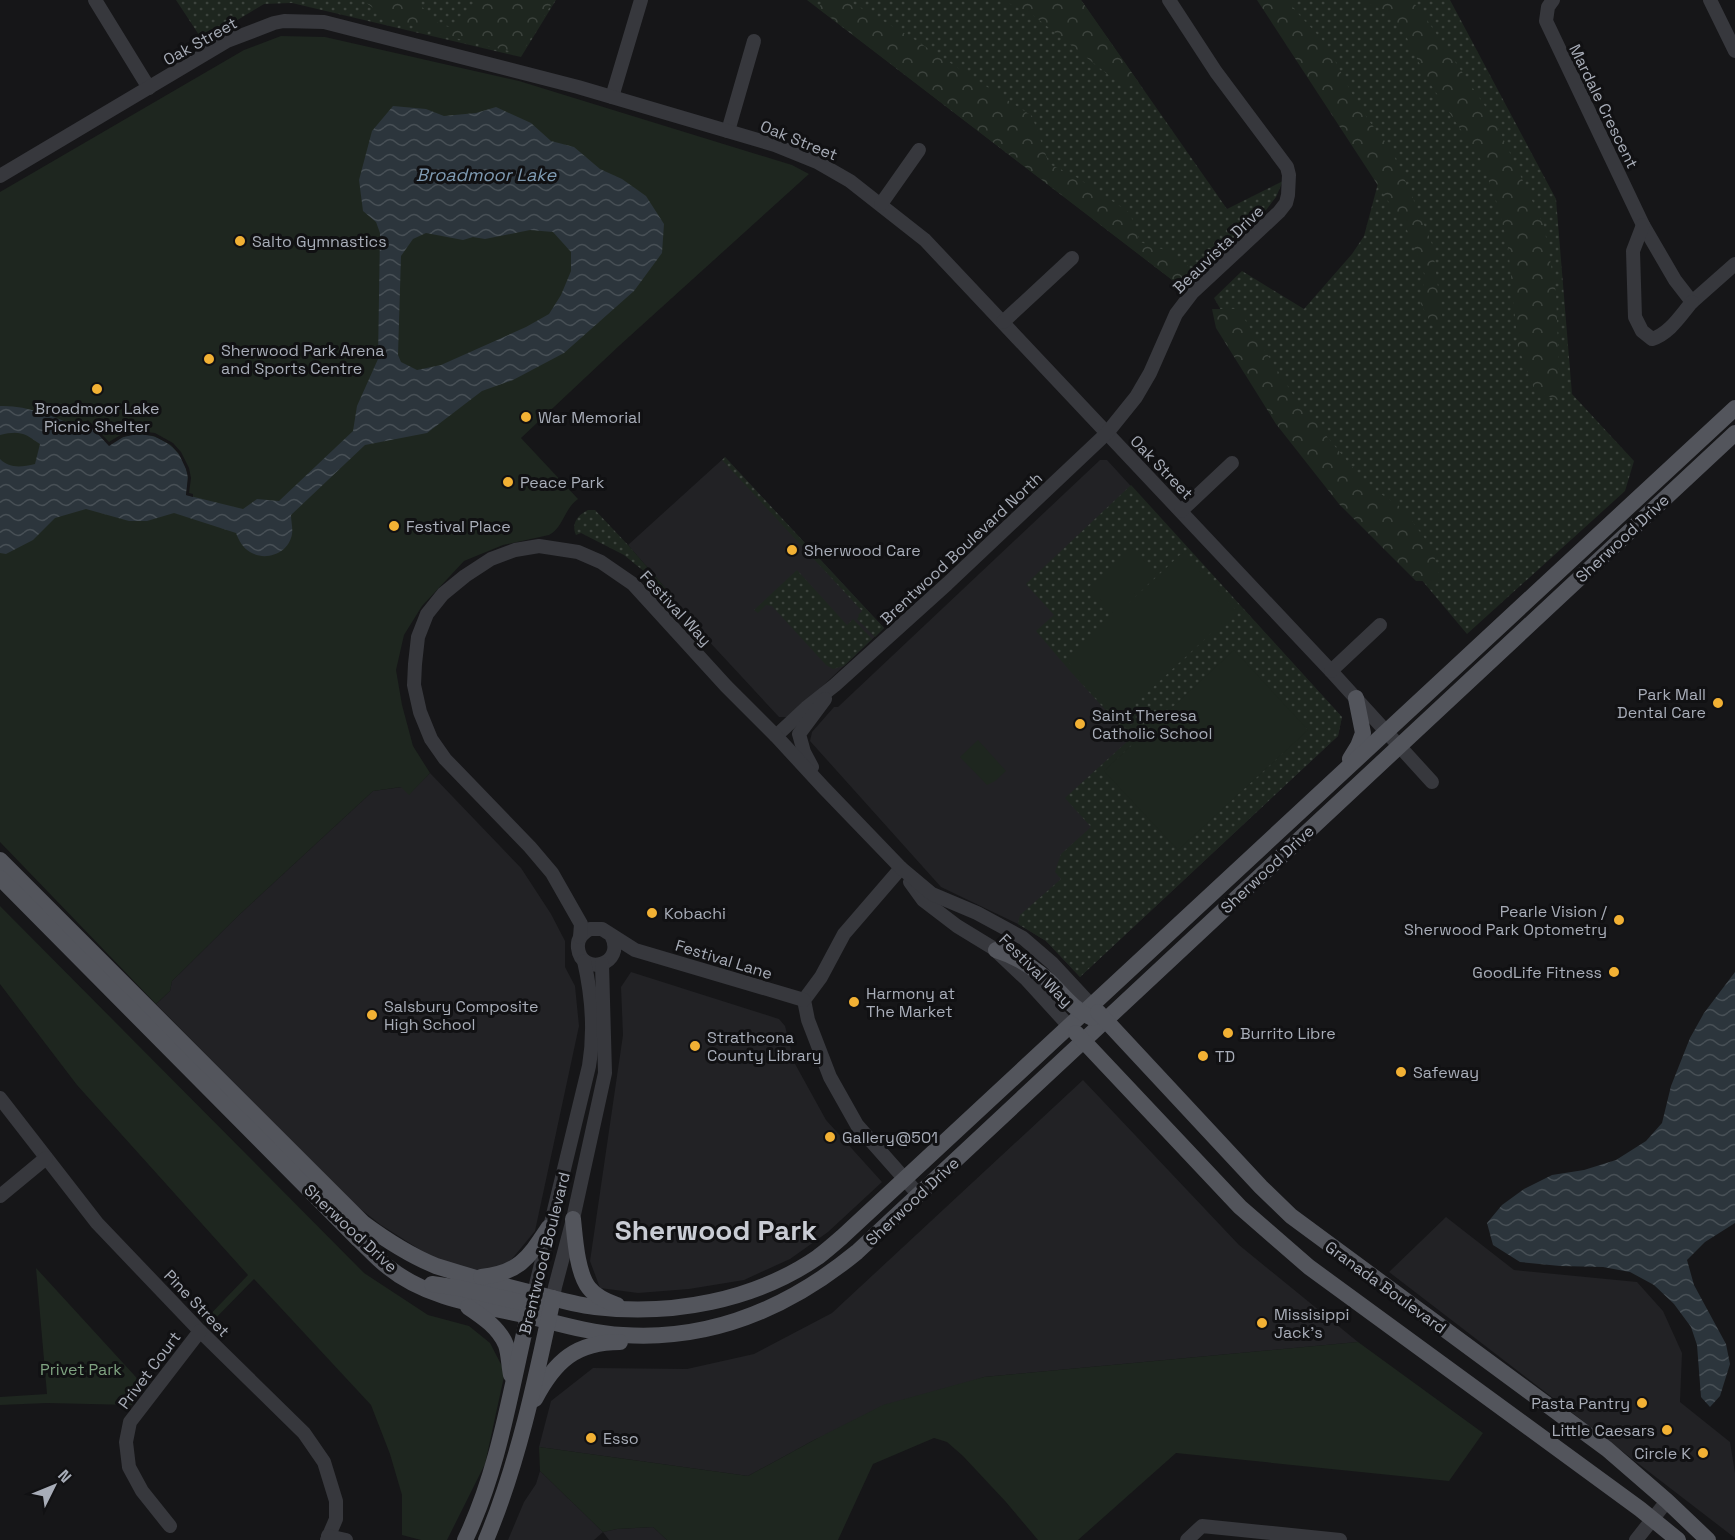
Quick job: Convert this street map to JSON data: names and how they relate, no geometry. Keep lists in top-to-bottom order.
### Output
{
  "streets": {
    "main road": ["Sherwood Drive", "Brentwood Boulevard", "Granada Boulevard"],
    "street": [
      "Oak Street",
      "Mardale Crescent",
      "Beauvista Drive",
      "Brentwood Boulevard North",
      "Festival Way",
      "Festival Lane",
      "Pine Street",
      "Privet Court"
    ]
  },
  "crossings": [
    ["Oak Street", "Beauvista Drive"],
    ["Oak Street", "Sherwood Drive"],
    ["Oak Street", "Brentwood Boulevard North"],
    ["Beauvista Drive", "Brentwood Boulevard North"],
    ["Sherwood Drive", "Festival Way"],
    ["Sherwood Drive", "Brentwood Boulevard"],
    ["Sherwood Drive", "Granada Boulevard"],
    ["Festival Way", "Festival Lane"],
    ["Festival Way", "Brentwood Boulevard"],
    ["Festival Way", "Granada Boulevard"],
    ["Festival Lane", "Brentwood Boulevard"],
    ["Pine Street", "Privet Court"]
  ],
  "districts": ["Sherwood Park"],
  "water": ["Broadmoor Lake"],
  "parks": ["Privet Park"],
  "places": [
    "Salto Gymnastics",
    "Sherwood Park Arena and Sports Centre",
    "Broadmoor Lake Picnic Shelter",
    "War Memorial",
    "Peace Park",
    "Festival Place",
    "Sherwood Care",
    "Park Mall Dental Care",
    "Saint Theresa Catholic School",
    "Kobachi",
    "Pearle Vision / Sherwood Park Optometry",
    "GoodLife Fitness",
    "Harmony at The Market",
    "Salsbury Composite High School",
    "Burrito Libre",
    "Strathcona County Library",
    "TD",
    "Safeway",
    "Gallery@501",
    "Missisippi Jack's",
    "Pasta Pantry",
    "Little Caesars",
    "Esso",
    "Circle K"
  ],
  "north": "top right"
}
